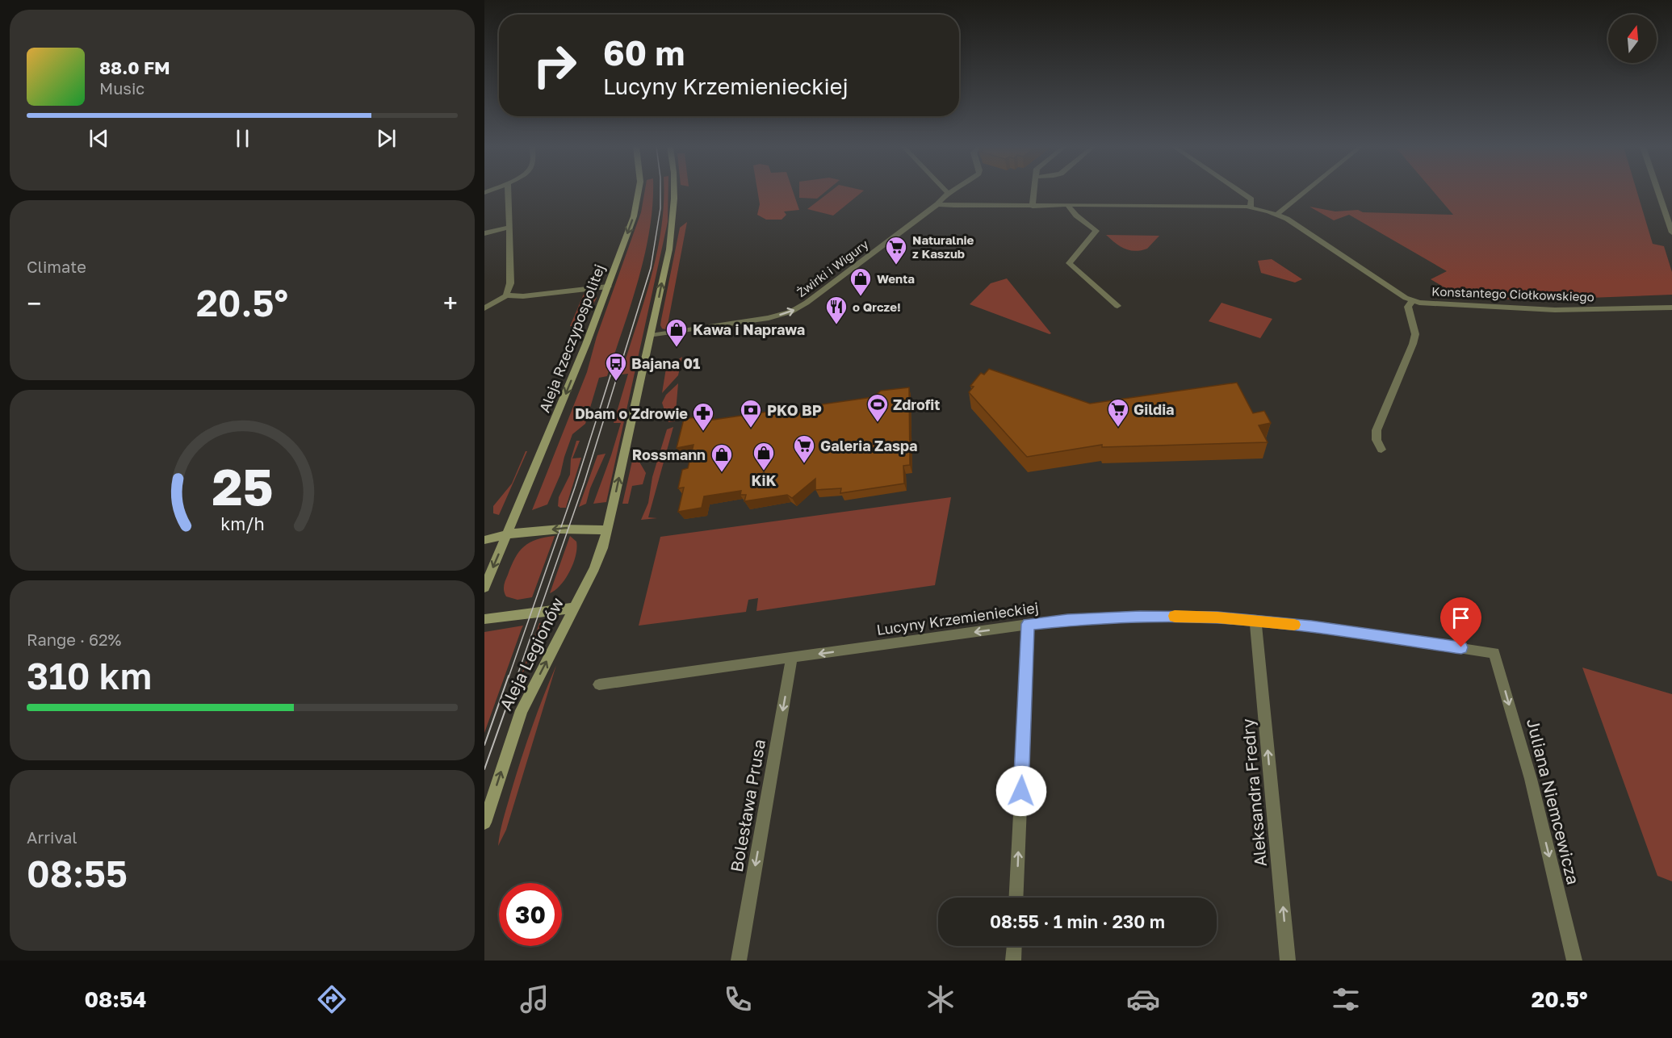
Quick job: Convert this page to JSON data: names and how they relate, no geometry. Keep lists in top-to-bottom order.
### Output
{
  "streets": {
    "main road": ["Aleja Rzeczypospolitej", "Aleja Legionów"],
    "street": [
      "Żwirki i Wigury",
      "Konstantego Ciołkowskiego",
      "Lucyny Krzemienieckiej",
      "Aleksandra Fredry",
      "Juliana Niemcewicza",
      "Bolesława Prusa"
    ]
  },
  "crossings": [
    ["Żwirki i Wigury", "Konstantego Ciołkowskiego"],
    ["Lucyny Krzemienieckiej", "Aleksandra Fredry"],
    ["Lucyny Krzemienieckiej", "Juliana Niemcewicza"],
    ["Lucyny Krzemienieckiej", "Bolesława Prusa"]
  ],
  "one_way": [
    "Żwirki i Wigury",
    "Aleja Legionów",
    "Aleksandra Fredry",
    "Juliana Niemcewicza",
    "Bolesława Prusa"
  ],
  "places": {
    "supermarket": ["Naturalnie z Kaszub", "Gildia", "Galeria Zaspa"],
    "shop": [
      "Wenta",
      "Kawa i Naprawa",
      "KiK",
      "Rossmann"
    ],
    "restaurant": ["o Qrcze!"],
    "bus stop": ["Bajana 01"],
    "sports": ["Zdrofit"],
    "bank": ["PKO BP"],
    "pharmacy": ["Dbam o Zdrowie"]
  },
  "north": "top",
  "page": {
    "turn": ["60 m", "Lucyny Krzemienieckiej"],
    "song": ["88.0 FM", "Music"],
    "tile": [
      "Climate",
      ["Range · 62%", "310 km"],
      ["Arrival", "08:55"]
    ],
    "heat": ["−", "20.5°", "+"],
    "limit": "30",
    "trip": "08:55 · 1 min · 230 m",
    "tabs": ["08:54", "20.5°"],
    "gauge": ["25", "km/h"]
  }
}
